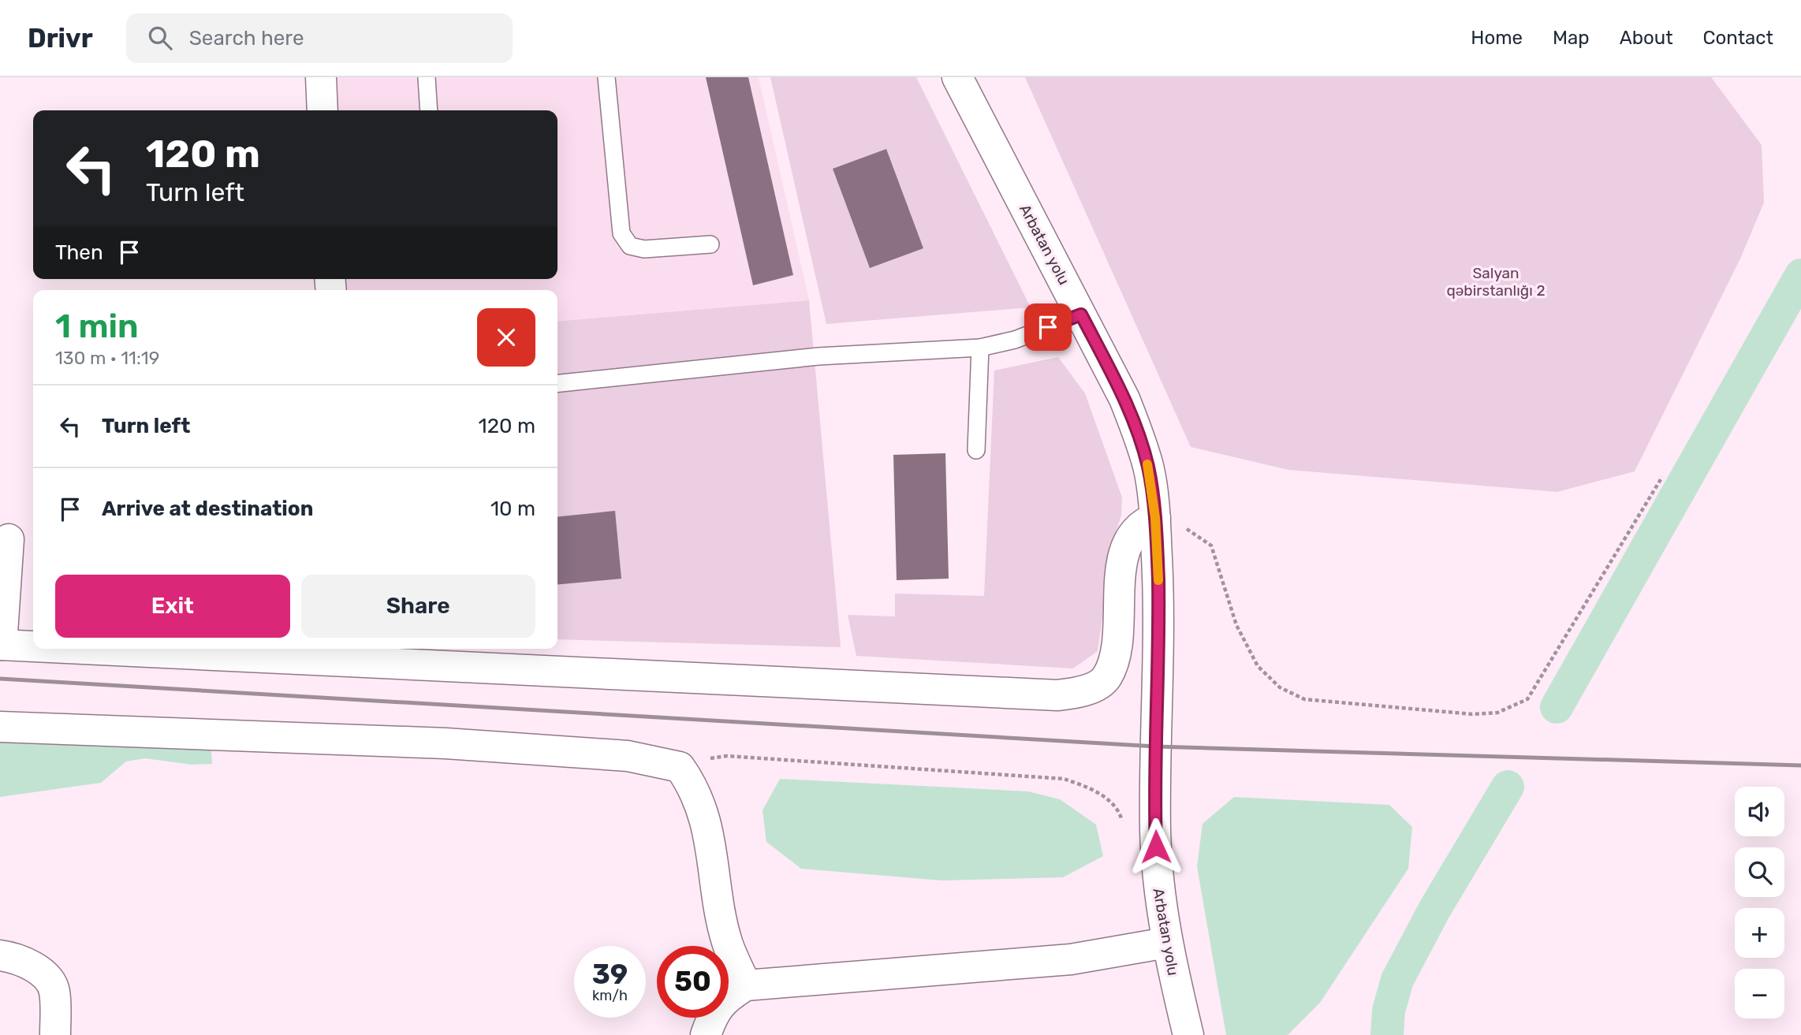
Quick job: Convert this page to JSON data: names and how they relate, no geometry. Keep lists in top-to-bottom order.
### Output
{
  "streets": {
    "street": ["Arbatan yolu"]
  },
  "parks": ["Salyan qəbirstanlığı 2"],
  "page": {
    "header": "Drivr",
    "search": "Search here",
    "nav": [
      "Home",
      "Map",
      "About",
      "Contact"
    ],
    "turn": ["120 m", "Turn left"],
    "then": "Then",
    "heading": ["1 min", "130 m · 11:19"],
    "list": [
      {
        "name": "Turn left",
        "value": "120 m"
      },
      {
        "name": "Arrive at destination",
        "value": "10 m"
      }
    ],
    "buttons": ["Exit", "Share"],
    "map_buttons": ["+", "−"],
    "speed": "39 km/h",
    "limit": "50"
  }
}
